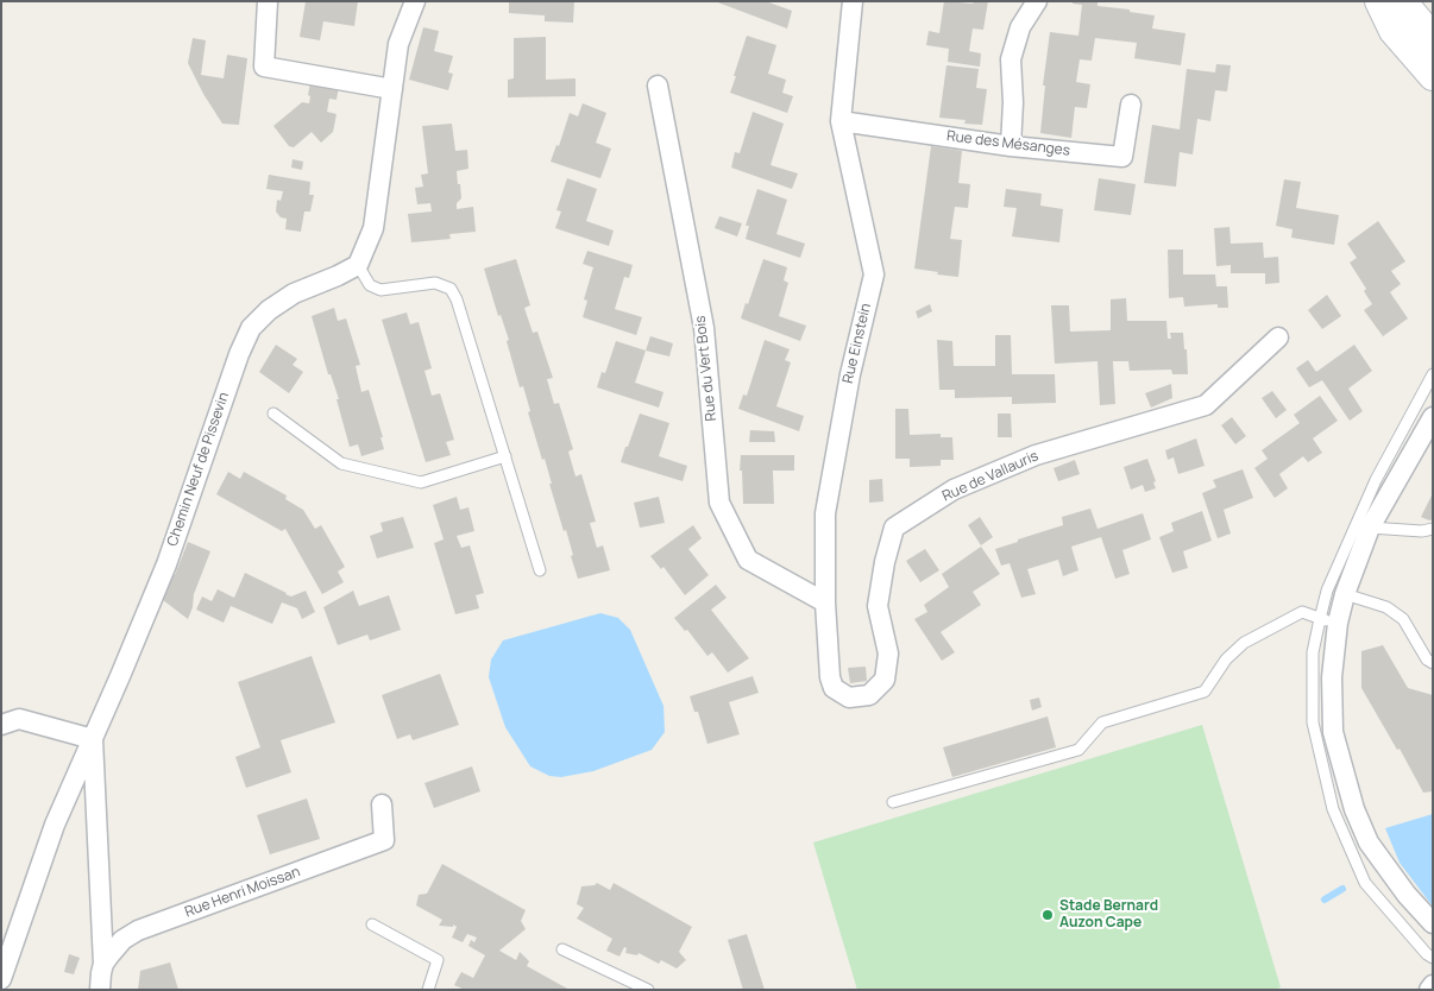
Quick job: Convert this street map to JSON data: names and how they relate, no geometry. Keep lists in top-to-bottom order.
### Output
{
  "streets": {
    "street": [
      "Rue des Mésanges",
      "Rue Einstein",
      "Rue du Vert Bois",
      "Chemin Neuf de Pissevin",
      "Rue de Vallauris",
      "Rue Henri Moissan"
    ]
  },
  "crossings": [
    ["Rue des Mésanges", "Rue Einstein"],
    ["Rue Einstein", "Rue du Vert Bois"],
    ["Rue Einstein", "Rue de Vallauris"]
  ],
  "places": ["Stade Bernard Auzon Cape"]
}
